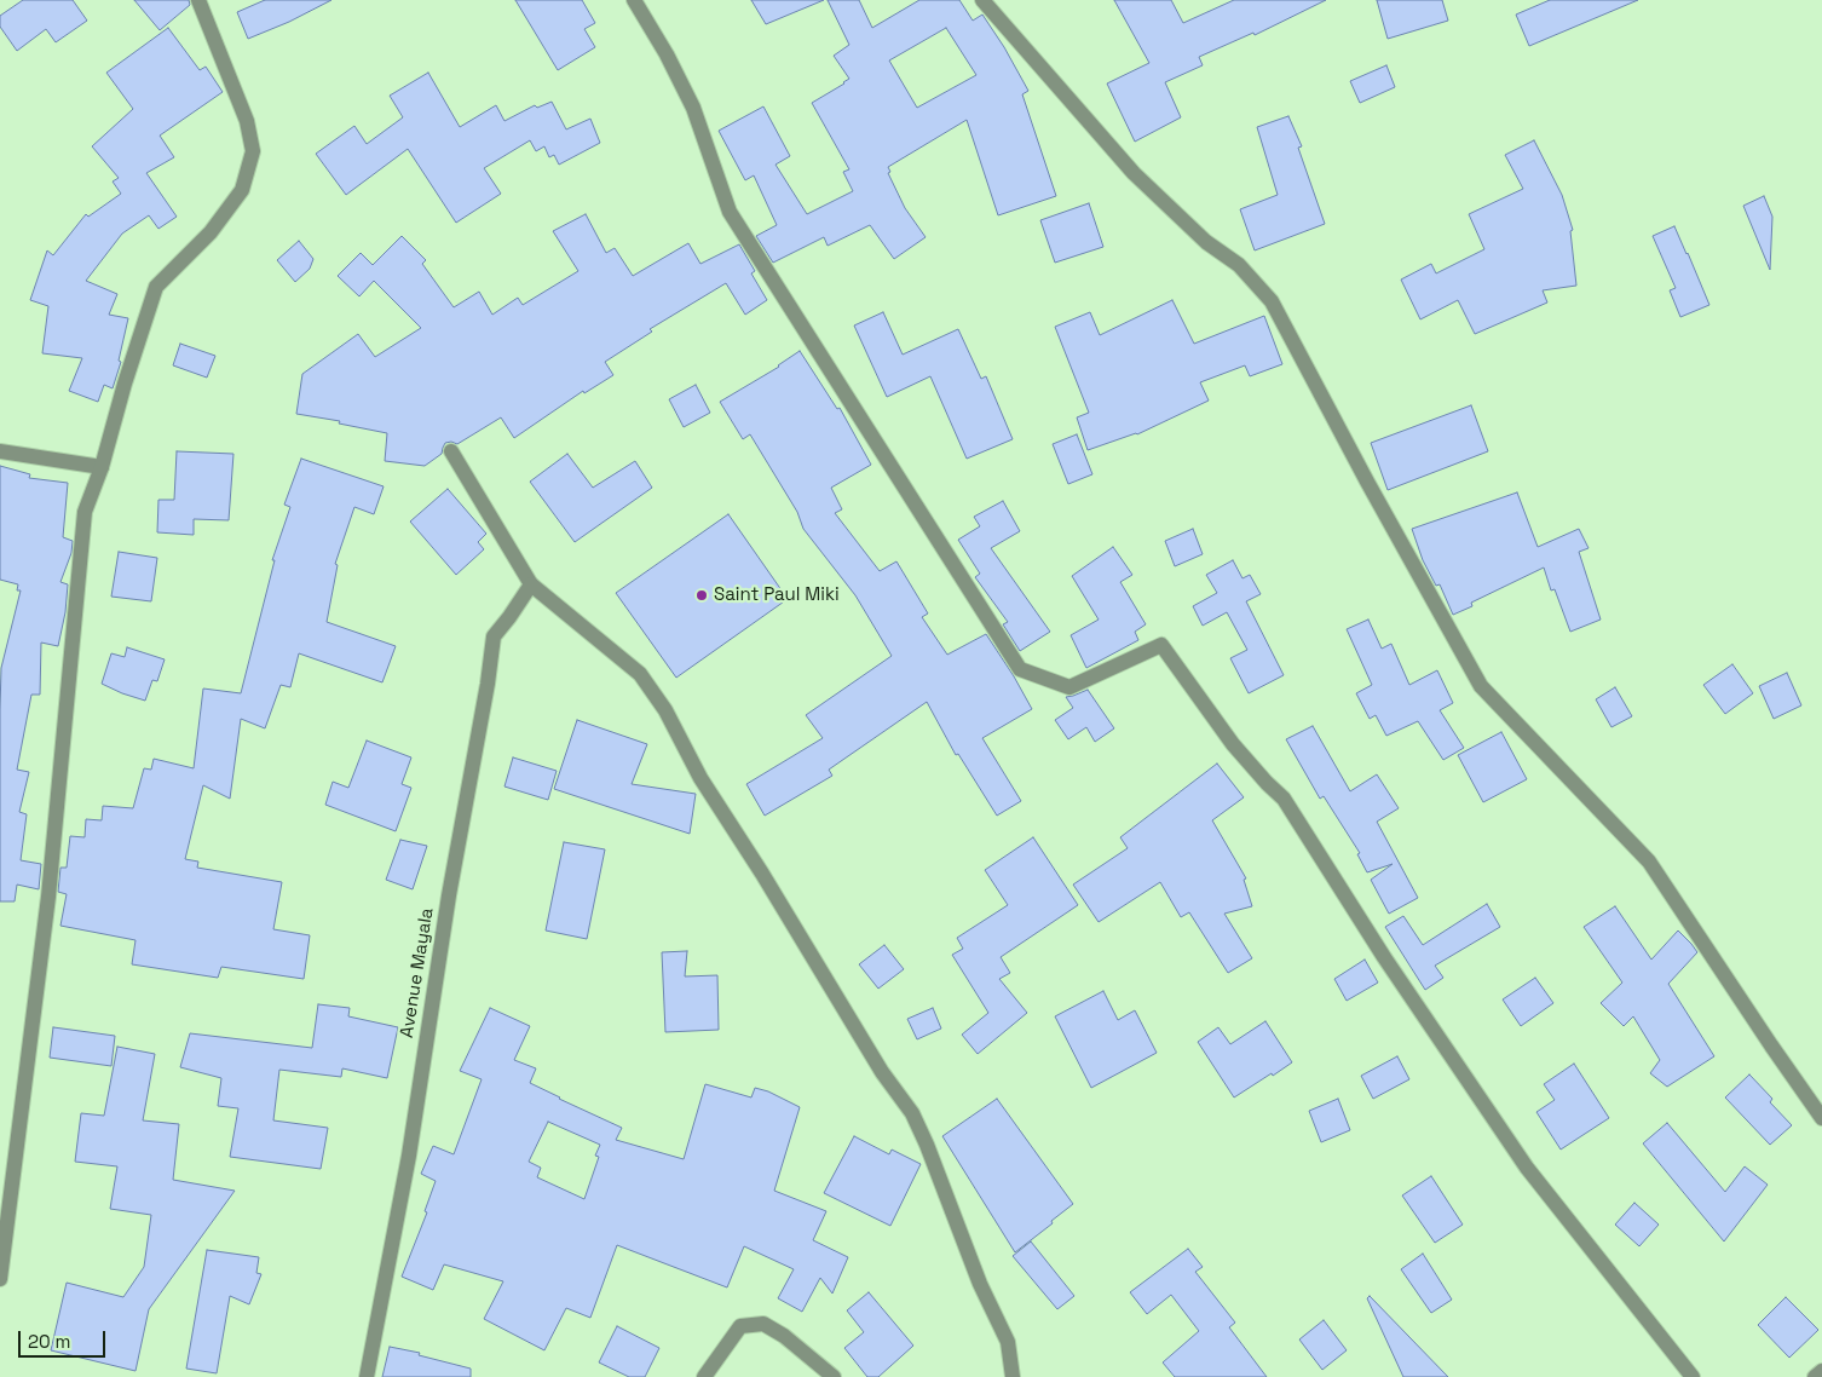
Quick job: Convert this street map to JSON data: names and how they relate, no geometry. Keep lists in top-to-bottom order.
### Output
{
  "streets": {
    "street": ["Avenue Mayala"]
  },
  "places": ["Saint Paul Miki"],
  "scale_bar": "20 m"
}
